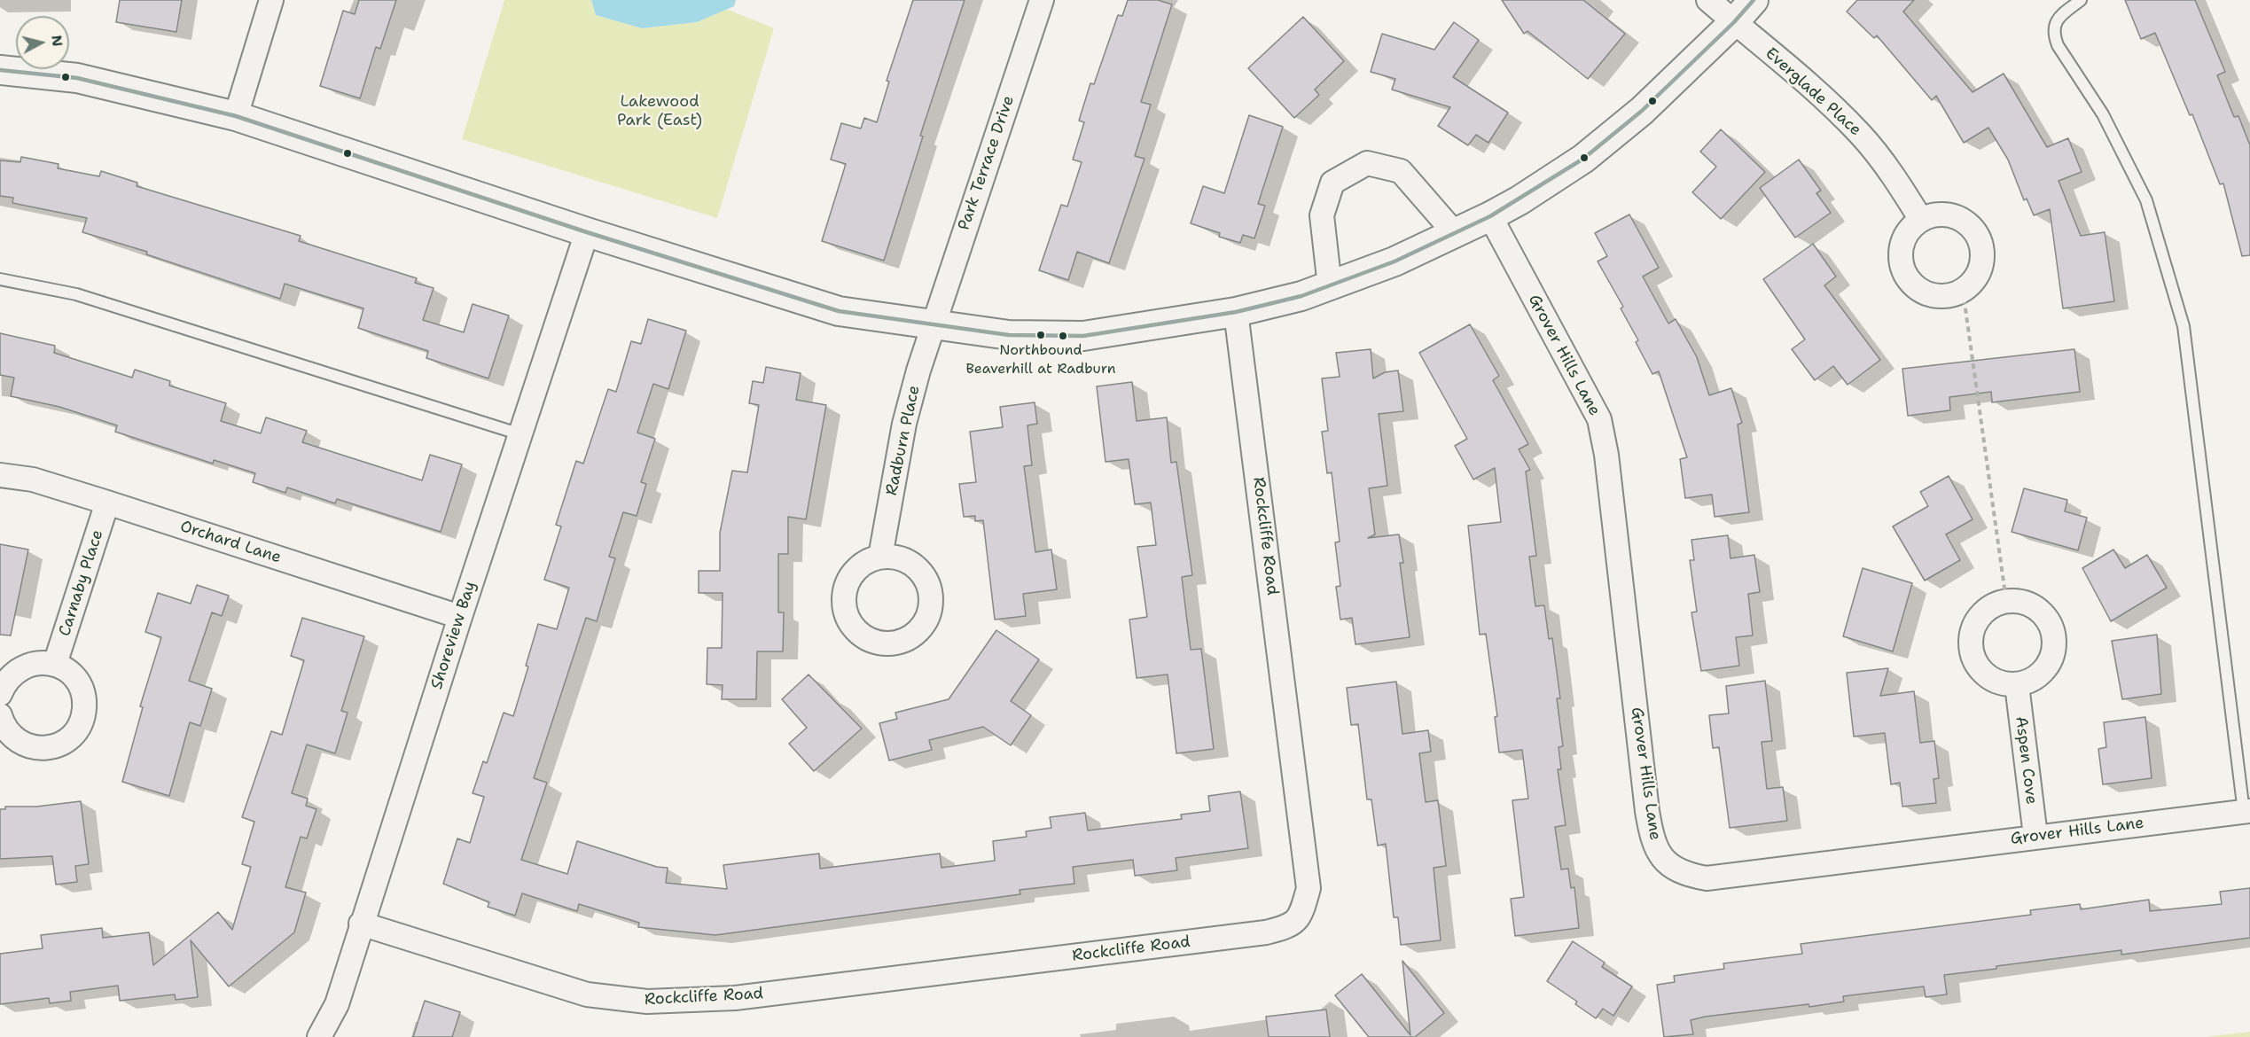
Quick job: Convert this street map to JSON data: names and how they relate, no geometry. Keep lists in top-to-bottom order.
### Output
{
  "streets": {
    "street": [
      "Everglade Place",
      "Park Terrace Drive",
      "Grover Hills Lane",
      "Radburn Place",
      "Rockcliffe Road",
      "Orchard Lane",
      "Carnaby Place",
      "Shoreview Bay",
      "Aspen Cove"
    ]
  },
  "crossings": [
    ["Park Terrace Drive", "Radburn Place"],
    ["Grover Hills Lane", "Aspen Cove"],
    ["Rockcliffe Road", "Shoreview Bay"],
    ["Orchard Lane", "Carnaby Place"],
    ["Orchard Lane", "Shoreview Bay"]
  ],
  "parks": ["Lakewood Park (East)"],
  "places": ["Northbound Beaverhill at Radburn"],
  "north": "right"
}
